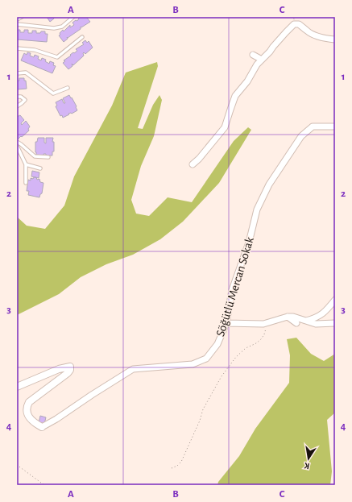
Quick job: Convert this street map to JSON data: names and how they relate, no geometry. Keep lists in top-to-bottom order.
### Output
{
  "streets": {
    "street": ["Söğütlü Mercan Sokak"]
  },
  "north": "bottom",
  "grid": {
    "columns": ["A", "B", "C"],
    "rows": [
      "1",
      "2",
      "3",
      "4"
    ]
  }
}
